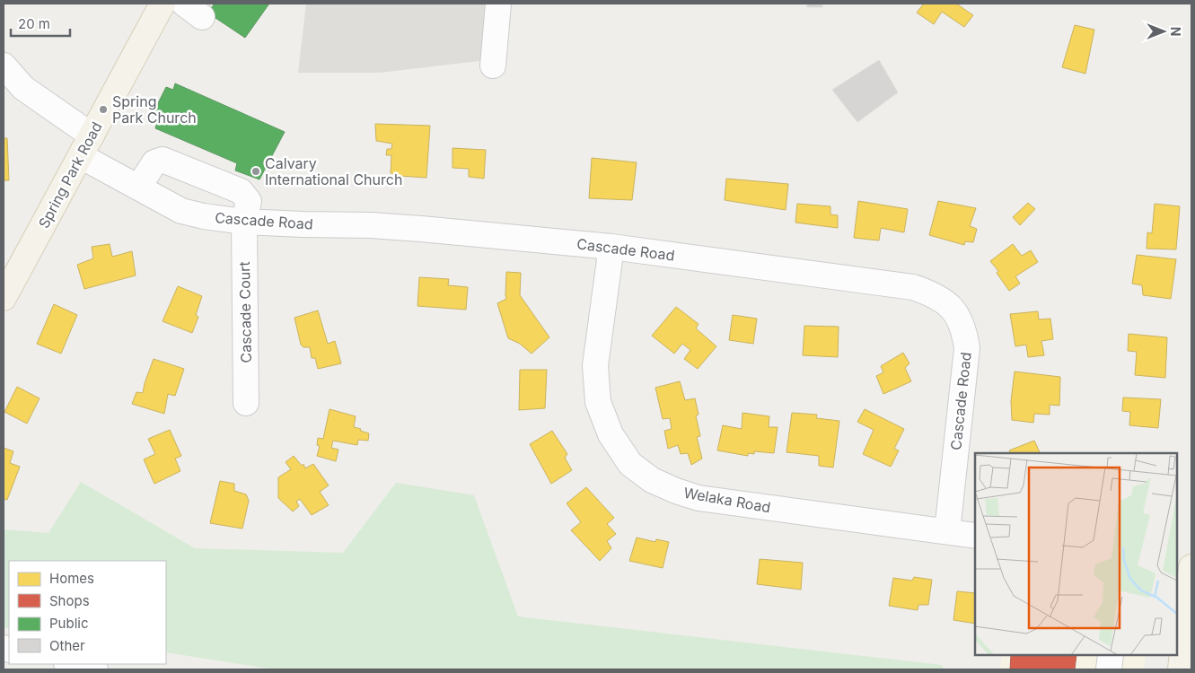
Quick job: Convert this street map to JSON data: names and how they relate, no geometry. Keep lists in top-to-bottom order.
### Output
{
  "streets": {
    "main road": ["Spring Park Road"],
    "street": ["Cascade Road", "Cascade Court", "Welaka Road"]
  },
  "crossings": [
    ["Spring Park Road", "Cascade Road"],
    ["Cascade Road", "Cascade Court"],
    ["Cascade Road", "Welaka Road"]
  ],
  "places": ["Spring Park Church", "Calvary International Church"],
  "legend": [
    "Homes",
    "Shops",
    "Public",
    "Other"
  ],
  "scale_bar": "20 m",
  "north": "right"
}
